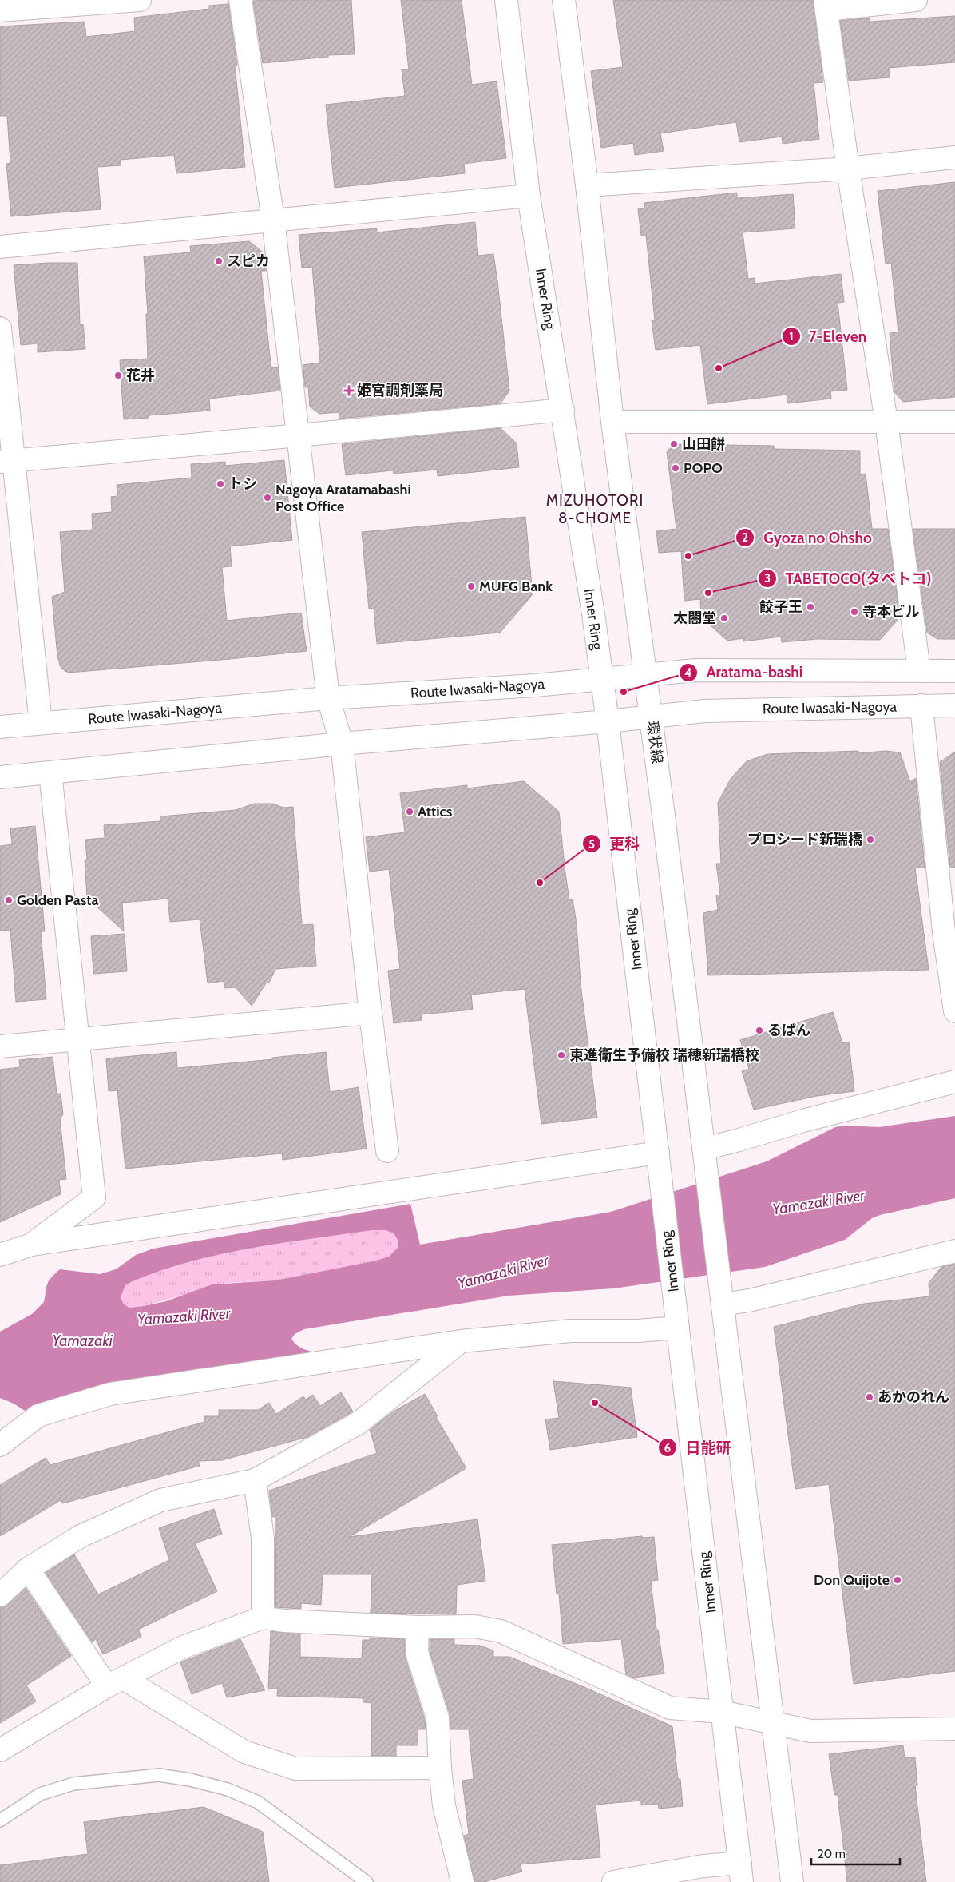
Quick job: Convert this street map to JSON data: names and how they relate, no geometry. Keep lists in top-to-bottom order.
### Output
{
  "streets": {
    "street": ["Inner Ring", "Route Iwasaki-Nagoya", "環状線"]
  },
  "crossings": [
    ["Inner Ring", "Route Iwasaki-Nagoya"],
    ["Route Iwasaki-Nagoya", "環状線"]
  ],
  "districts": ["MIZUHOTORI 8-CHOME"],
  "water": ["Yamazaki River", "Yamazaki"],
  "places": {
    "other": [
      "スピカ",
      "7-Eleven",
      "花井",
      "山田餅",
      "POPO",
      "トシ",
      "Nagoya Aratamabashi Post Office",
      "Gyoza no Ohsho",
      "MUFG Bank",
      "TABETOCO(タベトコ)",
      "餃子王",
      "寺本ビル",
      "太閤堂",
      "Aratama-bashi",
      "Attics",
      "プロシード新瑞橋",
      "更科",
      "Golden Pasta",
      "るばん",
      "東進衛生予備校 瑞穂新瑞橋校",
      "あかのれん",
      "日能研",
      "Don Quijote"
    ],
    "health": ["姫宮調剤薬局"]
  },
  "scale_bar": "20 m"
}
